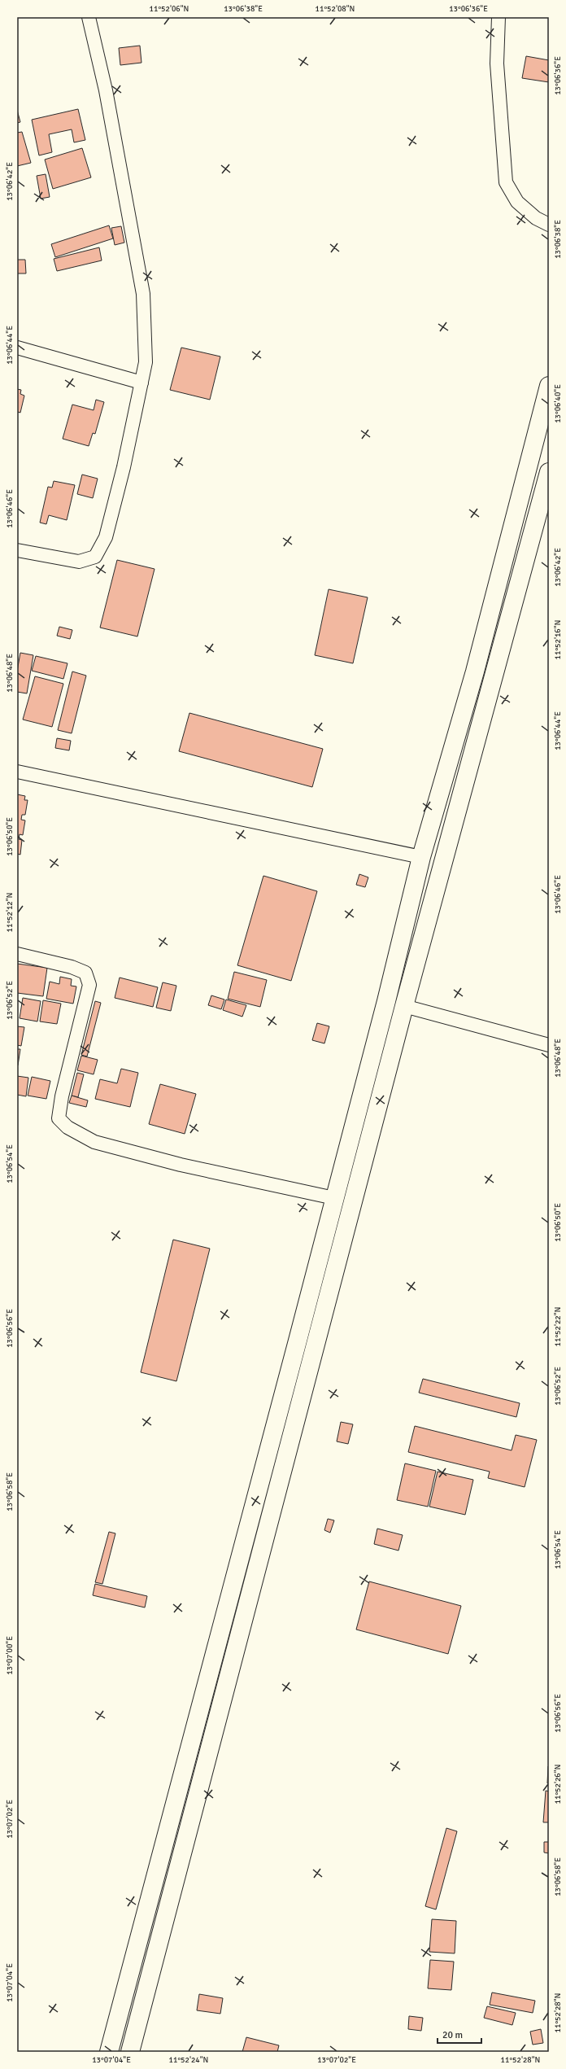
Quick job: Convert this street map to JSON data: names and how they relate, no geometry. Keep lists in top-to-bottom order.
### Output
{
  "scale_bar": "20 m",
  "coordinates": [
    "11°52'06\"N",
    "13°06'38\"E",
    "11°52'08\"N",
    "13°06'36\"E",
    "13°06'42\"E",
    "13°06'44\"E",
    "13°06'40\"E",
    "13°06'46\"E",
    "11°52'16\"N",
    "13°06'48\"E",
    "13°06'50\"E",
    "11°52'12\"N",
    "13°06'52\"E",
    "13°06'54\"E",
    "11°52'22\"N",
    "13°06'56\"E",
    "13°06'58\"E",
    "13°07'00\"E",
    "11°52'26\"N",
    "13°07'02\"E",
    "13°07'04\"E",
    "11°52'28\"N",
    "11°52'24\"N"
  ]
}
